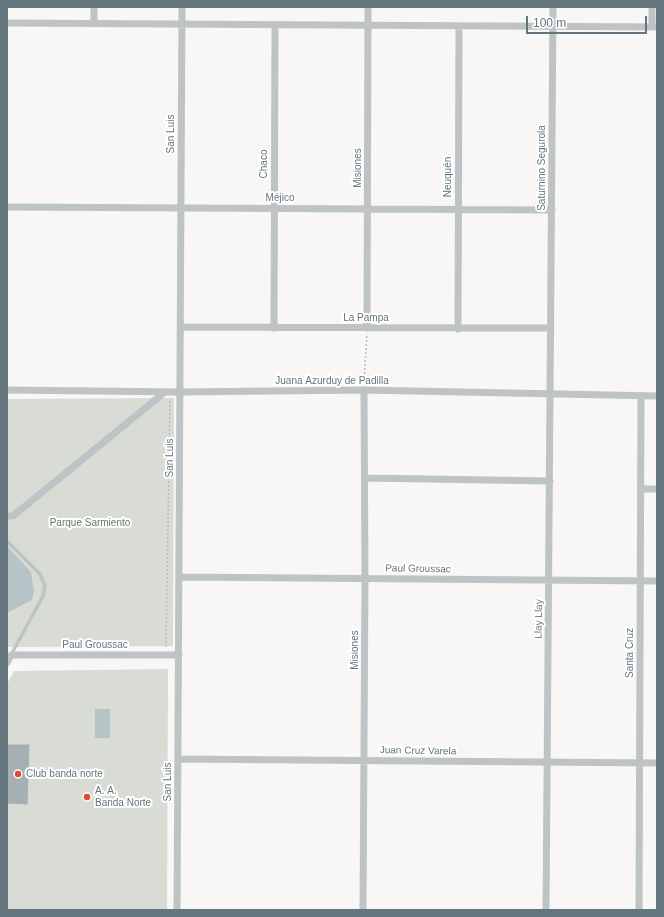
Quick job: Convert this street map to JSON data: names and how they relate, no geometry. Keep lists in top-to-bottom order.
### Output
{
  "streets": {
    "street": [
      "San Luis",
      "Chaco",
      "Misiones",
      "Saturnino Segurola",
      "Neuquén",
      "Méjico",
      "La Pampa",
      "Juana Azurduy de Padilla",
      "Paul Groussac",
      "Llay Llay",
      "Santa Cruz",
      "Juan Cruz Varela"
    ]
  },
  "crossings": [
    ["San Luis", "Méjico"],
    ["San Luis", "La Pampa"],
    ["San Luis", "Juana Azurduy de Padilla"],
    ["San Luis", "Paul Groussac"],
    ["San Luis", "Juan Cruz Varela"],
    ["Chaco", "Méjico"],
    ["Chaco", "La Pampa"],
    ["Misiones", "Méjico"],
    ["Misiones", "La Pampa"],
    ["Misiones", "Juana Azurduy de Padilla"],
    ["Misiones", "Paul Groussac"],
    ["Misiones", "Juan Cruz Varela"],
    ["Saturnino Segurola", "Méjico"],
    ["Saturnino Segurola", "La Pampa"],
    ["Saturnino Segurola", "Llay Llay"],
    ["Neuquén", "Méjico"],
    ["Neuquén", "La Pampa"],
    ["La Pampa", "Llay Llay"],
    ["Juana Azurduy de Padilla", "Llay Llay"],
    ["Juana Azurduy de Padilla", "Santa Cruz"],
    ["Paul Groussac", "Llay Llay"],
    ["Paul Groussac", "Santa Cruz"],
    ["Llay Llay", "Juan Cruz Varela"],
    ["Santa Cruz", "Juan Cruz Varela"]
  ],
  "parks": ["Parque Sarmiento"],
  "places": ["Club banda norte", "A. A. Banda Norte"],
  "scale_bar": "100 m"
}
